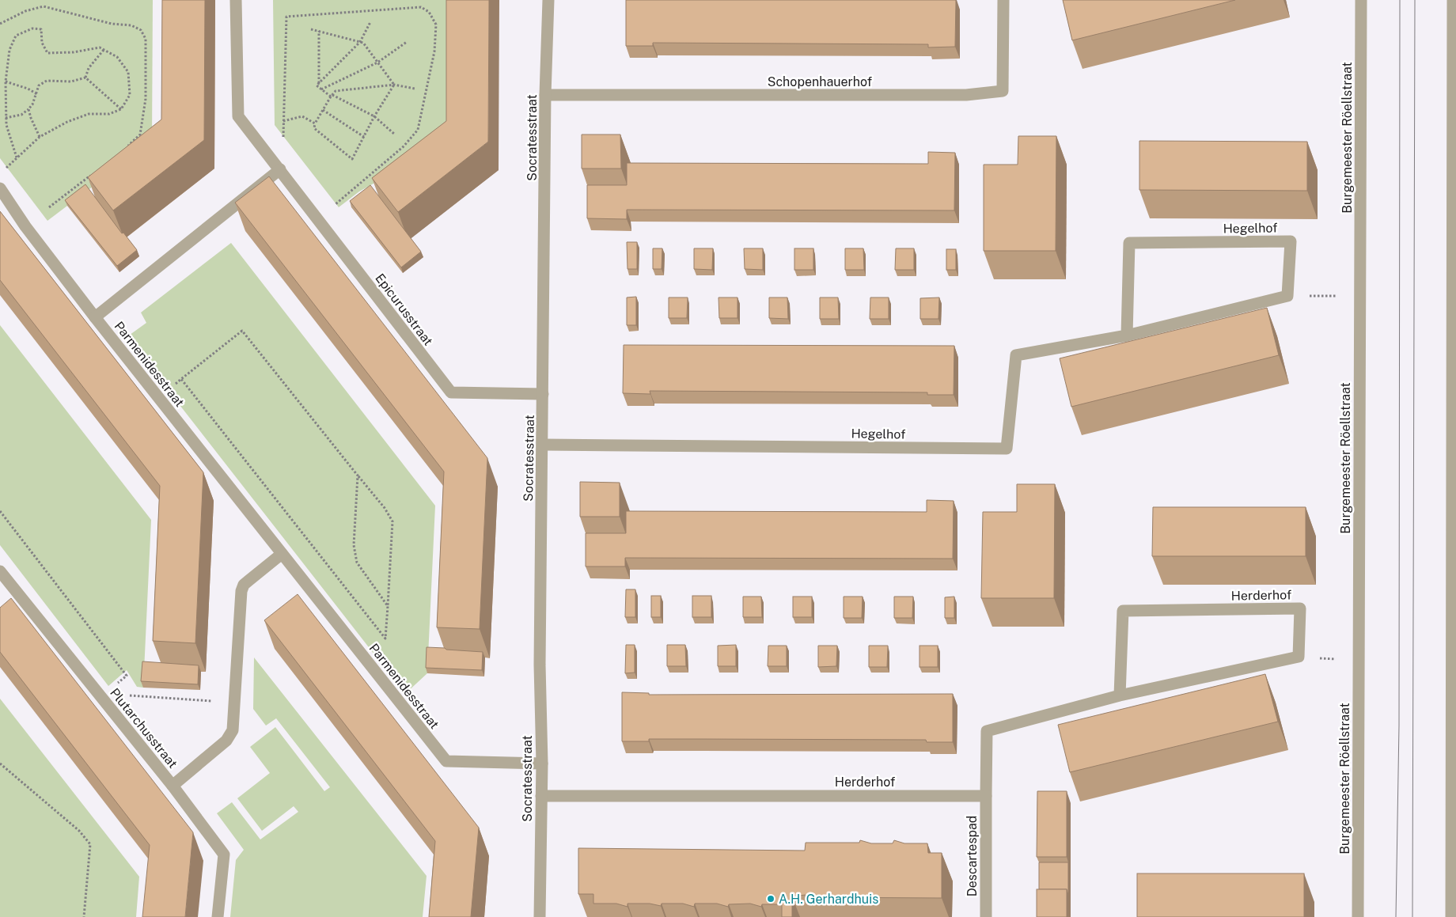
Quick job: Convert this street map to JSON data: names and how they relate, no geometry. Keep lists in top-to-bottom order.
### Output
{
  "streets": {
    "street": [
      "Schopenhauerhof",
      "Socratesstraat",
      "Burgemeester Röellstraat",
      "Hegelhof",
      "Epicurusstraat",
      "Parmenidesstraat",
      "Herderhof",
      "Plutarchusstraat",
      "Descartespad"
    ]
  },
  "crossings": [
    ["Schopenhauerhof", "Socratesstraat"],
    ["Socratesstraat", "Hegelhof"],
    ["Socratesstraat", "Epicurusstraat"],
    ["Socratesstraat", "Parmenidesstraat"],
    ["Socratesstraat", "Herderhof"],
    ["Herderhof", "Descartespad"]
  ],
  "places": ["A.H. Gerhardhuis"]
}
